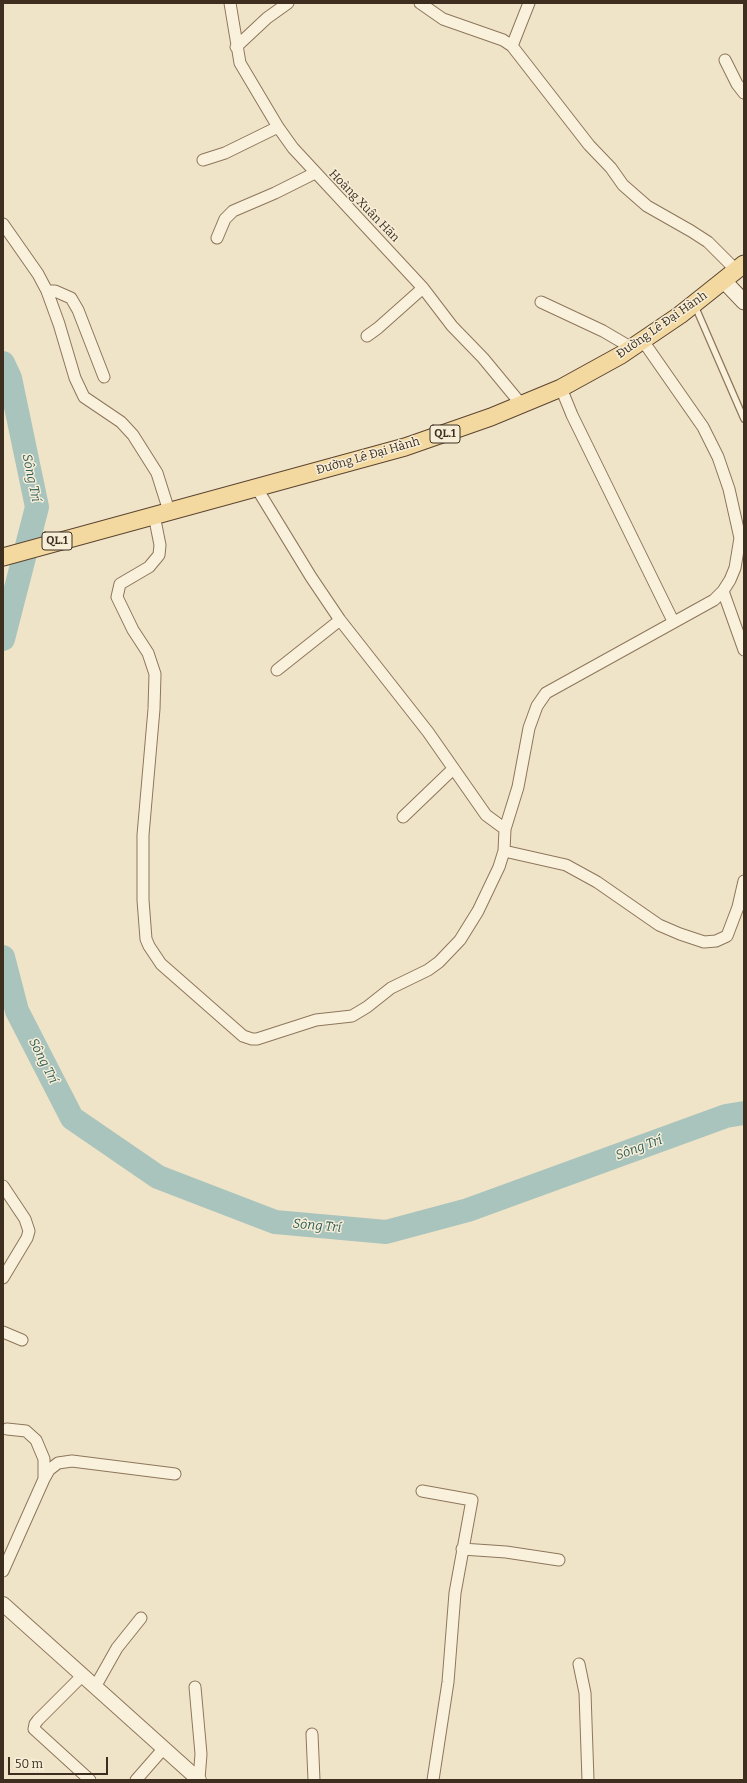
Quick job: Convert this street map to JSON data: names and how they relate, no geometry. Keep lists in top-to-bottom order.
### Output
{
  "streets": {
    "main road": ["Đường Lê Đại Hành", "QL.1"],
    "street": ["Hoàng Xuân Hãn"]
  },
  "crossings": [
    ["Hoàng Xuân Hãn", "Đường Lê Đại Hành"]
  ],
  "water": ["Sông Trí"],
  "scale_bar": "50 m"
}
